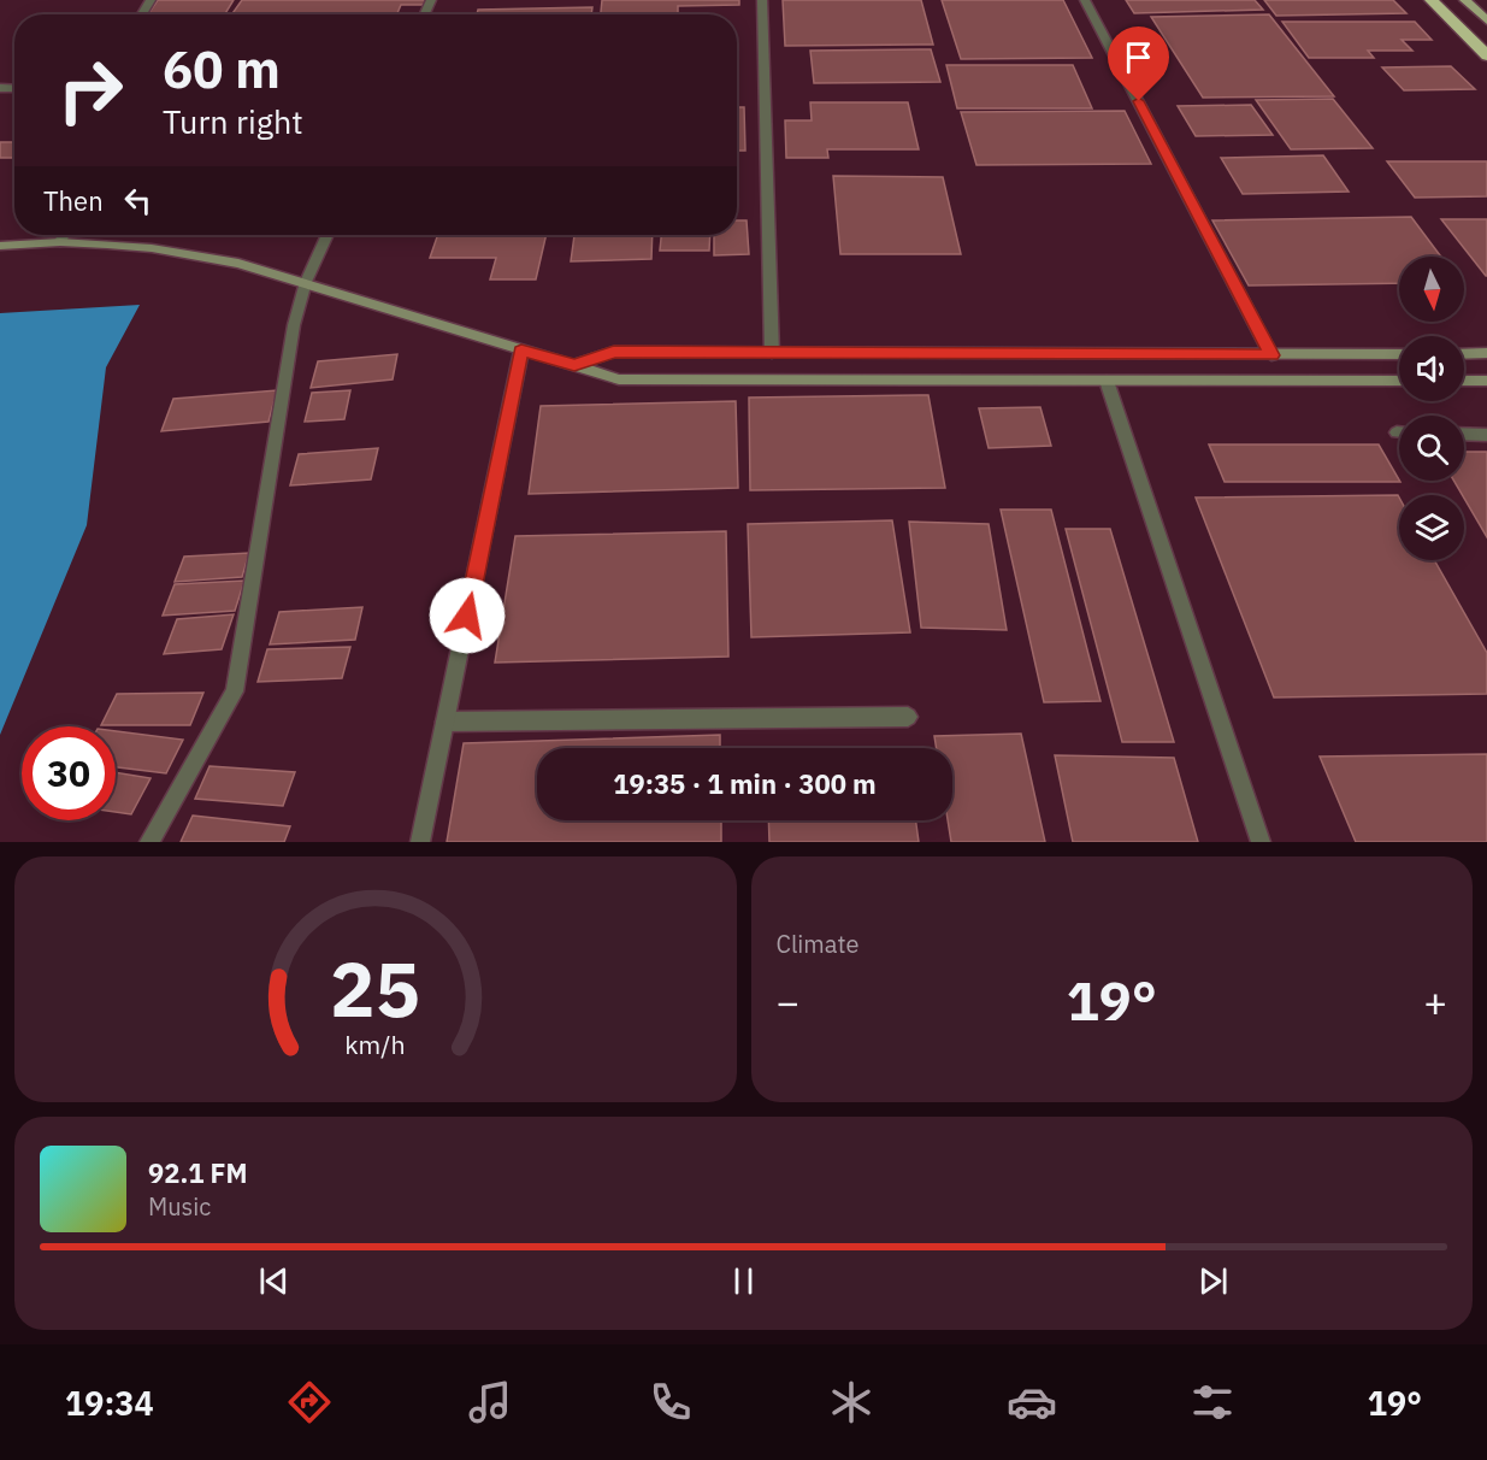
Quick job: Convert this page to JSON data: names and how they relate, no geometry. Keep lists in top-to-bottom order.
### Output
{
  "north": "bottom",
  "page": {
    "turn": ["60 m", "Turn right"],
    "then": "Then",
    "limit": "30",
    "trip": "19:35 · 1 min · 300 m",
    "tile": "Climate",
    "heat": ["−", "19°", "+"],
    "song": ["92.1 FM", "Music"],
    "tabs": ["19:34", "19°"],
    "gauge": ["25", "km/h"]
  }
}
